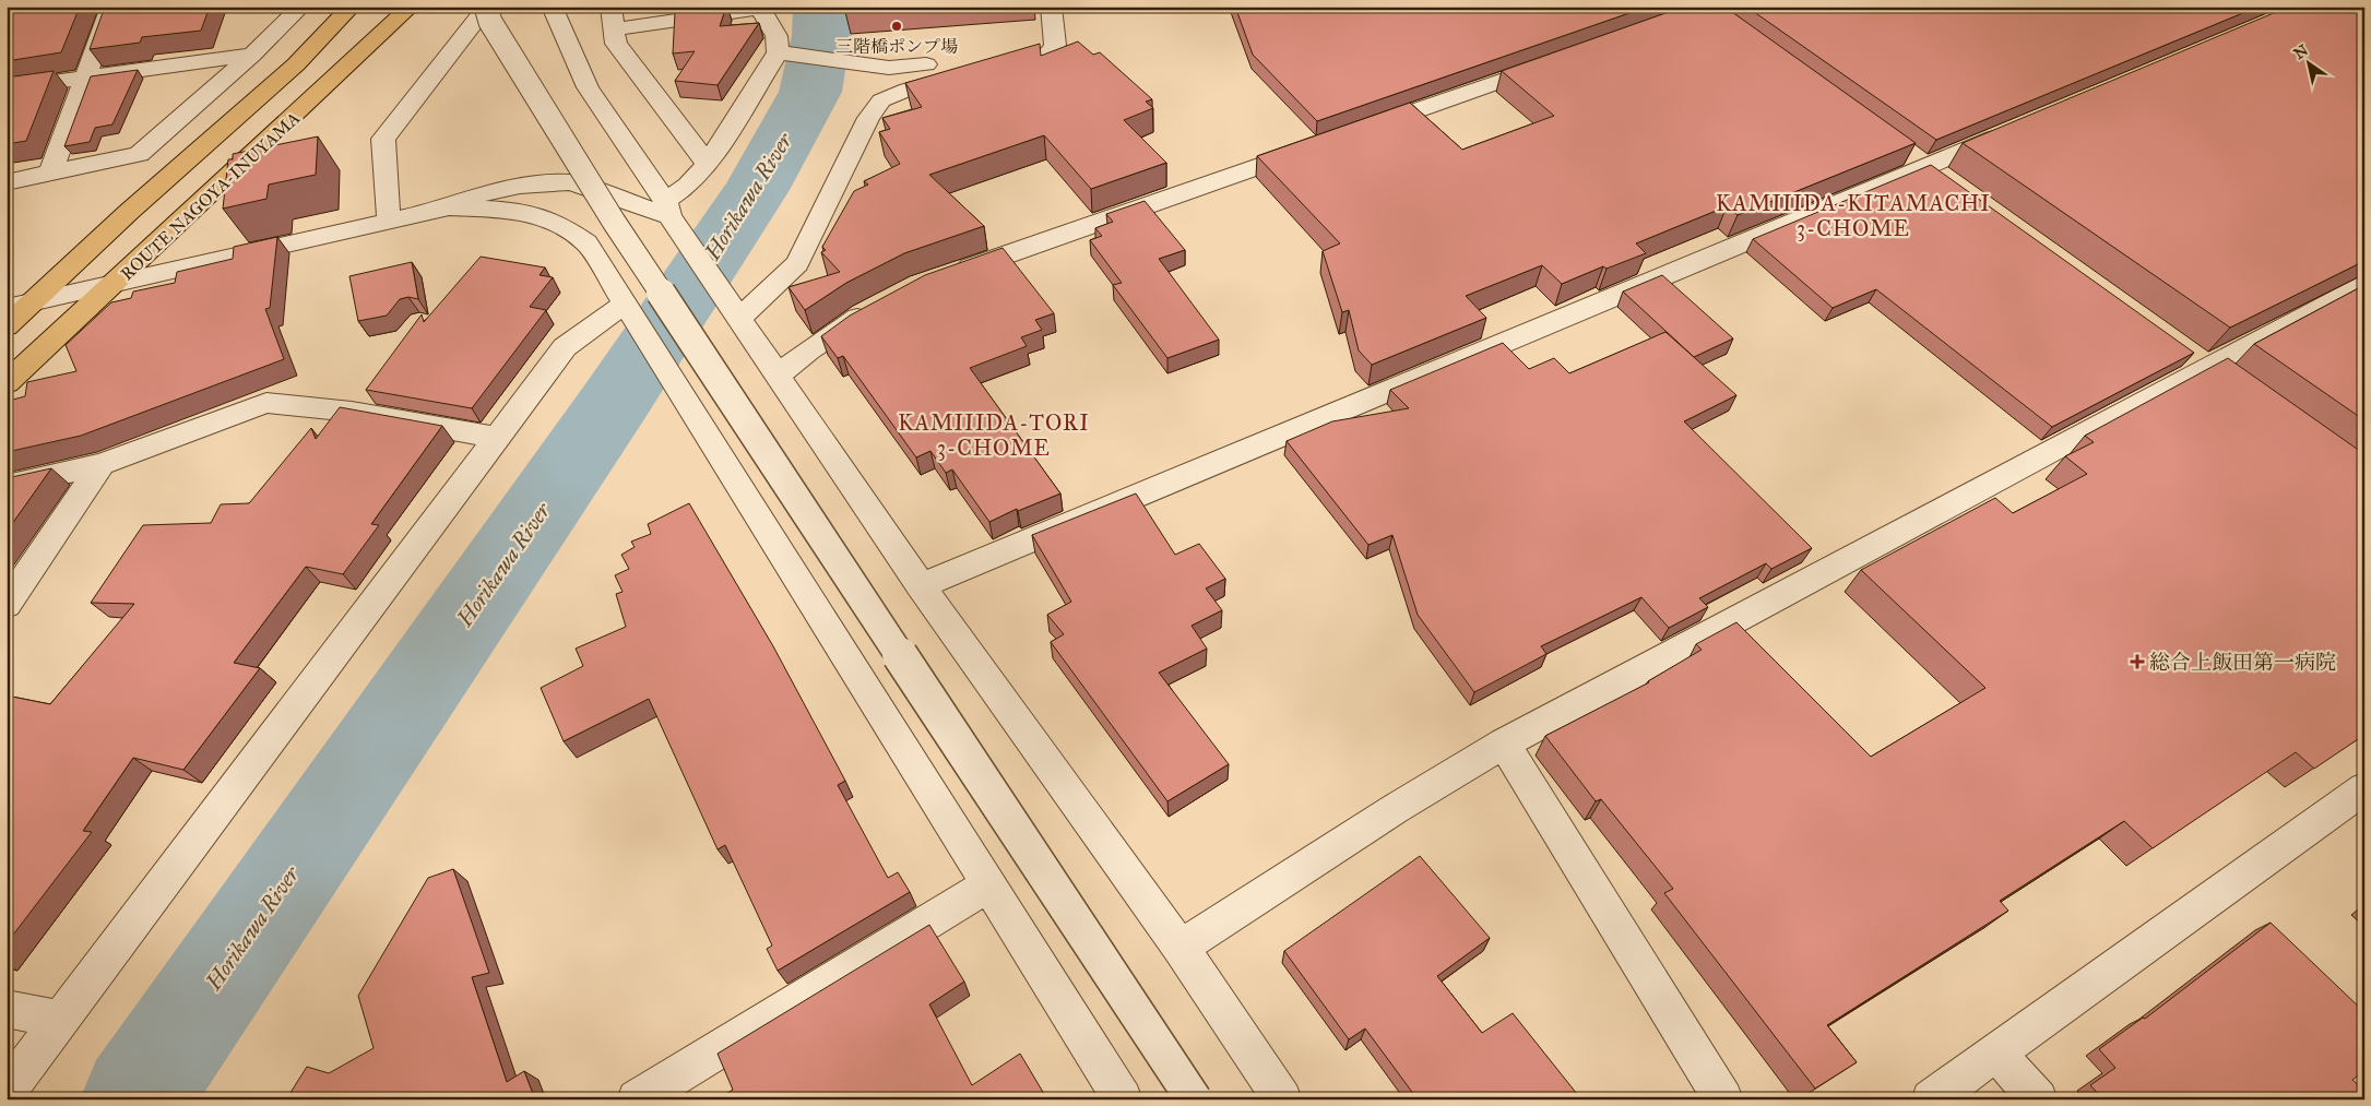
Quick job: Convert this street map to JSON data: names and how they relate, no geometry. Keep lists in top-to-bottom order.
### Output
{
  "streets": {
    "main road": ["ROUTE NAGOYA-INUYAMA"]
  },
  "districts": ["KAMIIIDA-KITAMACHI 3-CHOME", "KAMIIIDA-TORI 3-CHOME"],
  "water": ["Horikawa River"],
  "places": {
    "other": ["三階橋ポンプ場"],
    "health": ["総合上飯田第一病院"]
  },
  "north": "top left"
}
